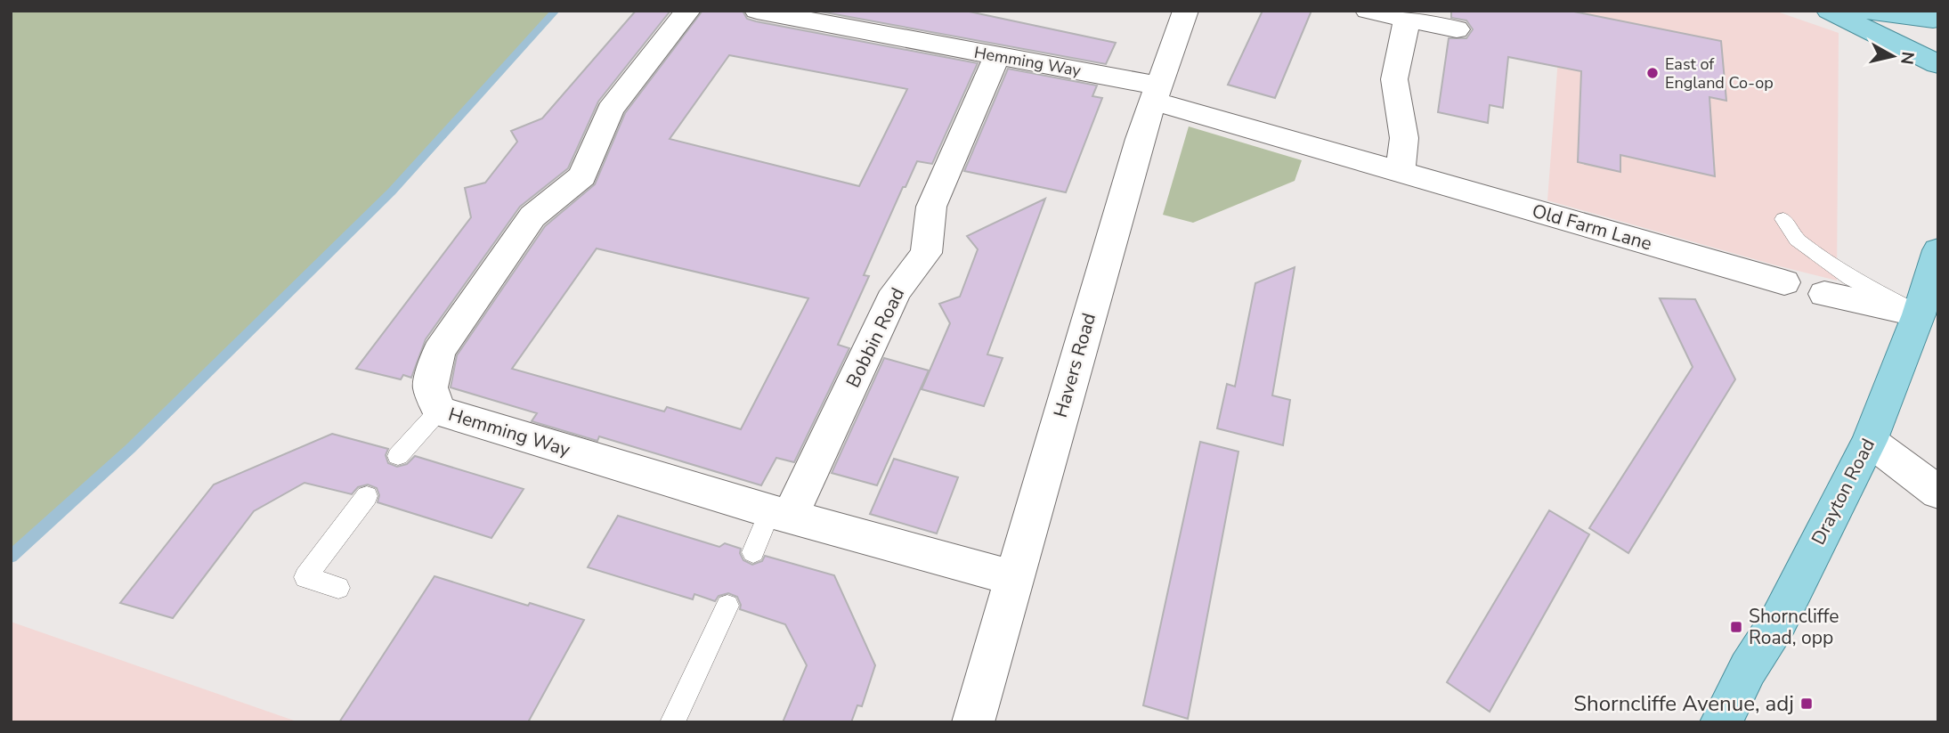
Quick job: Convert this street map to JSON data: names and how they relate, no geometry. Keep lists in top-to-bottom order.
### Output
{
  "streets": {
    "main road": ["Drayton Road"],
    "street": [
      "Hemming Way",
      "Old Farm Lane",
      "Bobbin Road",
      "Havers Road"
    ]
  },
  "crossings": [
    ["Hemming Way", "Old Farm Lane"],
    ["Hemming Way", "Bobbin Road"],
    ["Hemming Way", "Havers Road"],
    ["Old Farm Lane", "Havers Road"]
  ],
  "places": {
    "other": ["East of England Co-op"],
    "transit": ["Shorncliffe Road, opp", "Shorncliffe Avenue, adj"]
  },
  "north": "right"
}
